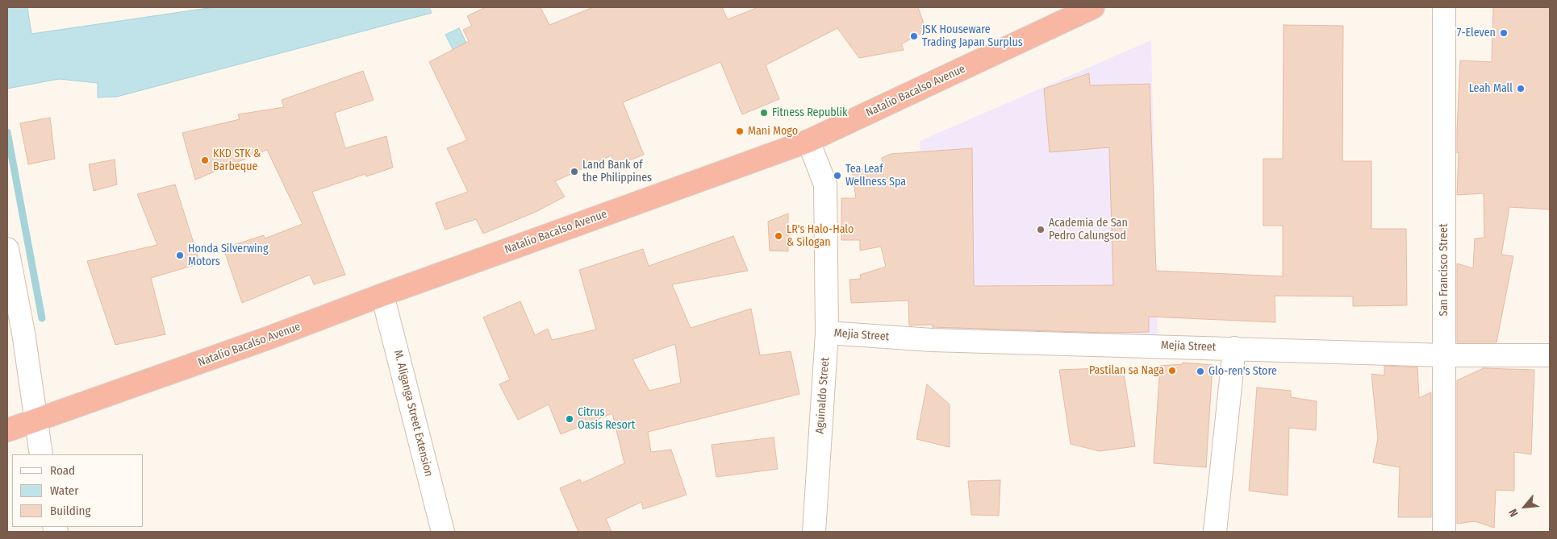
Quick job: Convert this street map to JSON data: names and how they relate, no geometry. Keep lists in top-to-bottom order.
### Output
{
  "streets": {
    "highway": ["Natalio Bacalso Avenue"],
    "street": [
      "San Francisco Street",
      "Mejia Street",
      "Aguinaldo Street",
      "M. Aliganga Street Extension"
    ]
  },
  "crossings": [
    ["Natalio Bacalso Avenue", "Aguinaldo Street"],
    ["Natalio Bacalso Avenue", "M. Aliganga Street Extension"],
    ["San Francisco Street", "Mejia Street"],
    ["Mejia Street", "Aguinaldo Street"]
  ],
  "places": [
    "7-Eleven",
    "JSK Houseware Trading Japan Surplus",
    "Leah Mall",
    "Fitness Republik",
    "Mani Mogo",
    "KKD STK & Barbeque",
    "Land Bank of the Philippines",
    "Tea Leaf Wellness Spa",
    "Academia de San Pedro Calungsod",
    "LR's Halo-Halo & Silogan",
    "Honda Silverwing Motors",
    "Pastilan sa Naga",
    "Glo-ren's Store",
    "Citrus Oasis Resort"
  ],
  "legend": ["Road", "Water", "Building"],
  "north": "bottom left"
}
